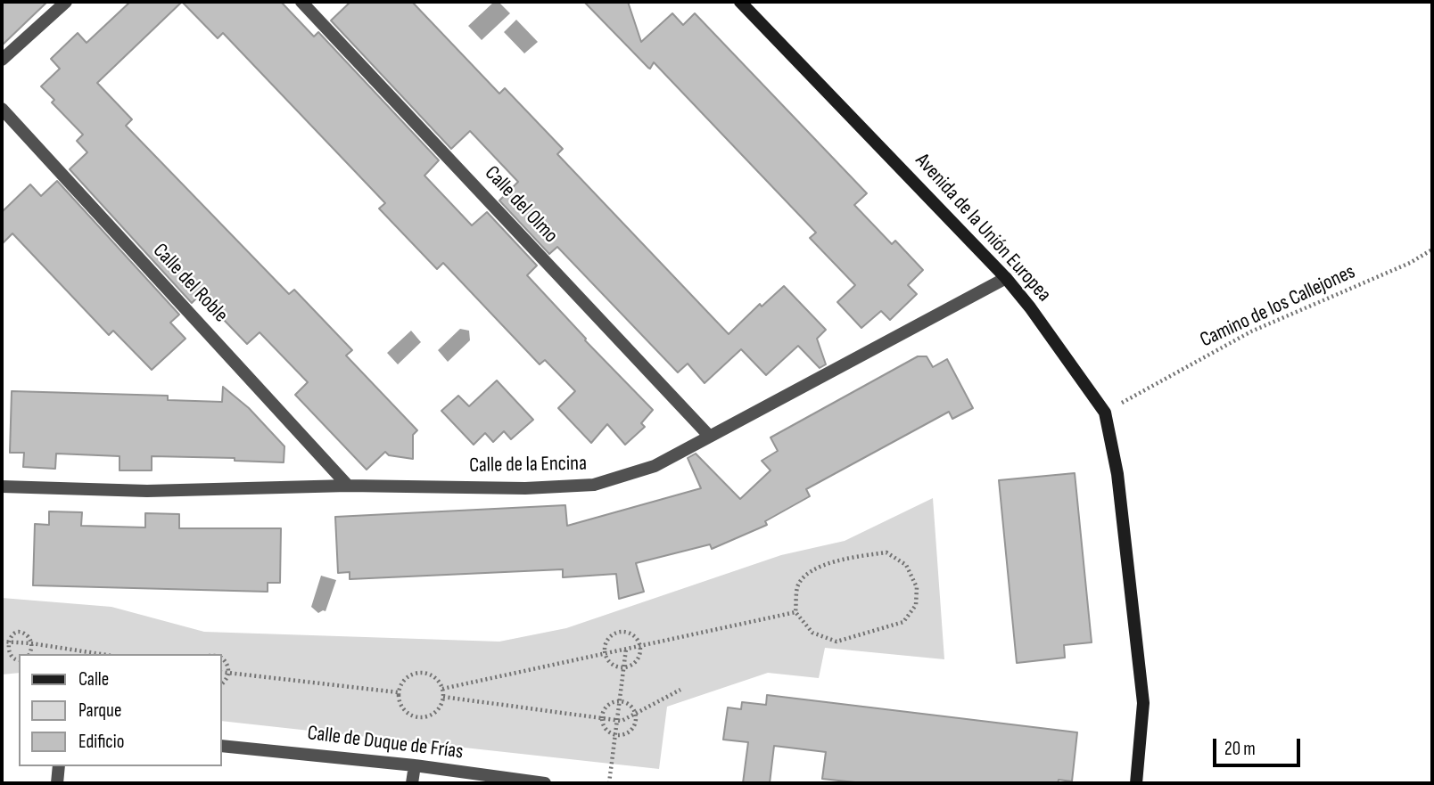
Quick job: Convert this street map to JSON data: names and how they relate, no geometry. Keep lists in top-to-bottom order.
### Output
{
  "streets": {
    "street": [
      "Calle del Olmo",
      "Avenida de la Unión Europea",
      "Calle del Roble",
      "Calle de la Encina",
      "Calle de Duque de Frías"
    ],
    "path": ["Camino de los Callejones"]
  },
  "crossings": [
    ["Calle del Olmo", "Calle de la Encina"],
    ["Avenida de la Unión Europea", "Camino de los Callejones"],
    ["Avenida de la Unión Europea", "Calle de la Encina"],
    ["Calle del Roble", "Calle de la Encina"]
  ],
  "legend": ["Calle", "Parque", "Edificio"],
  "scale_bar": "20 m"
}
